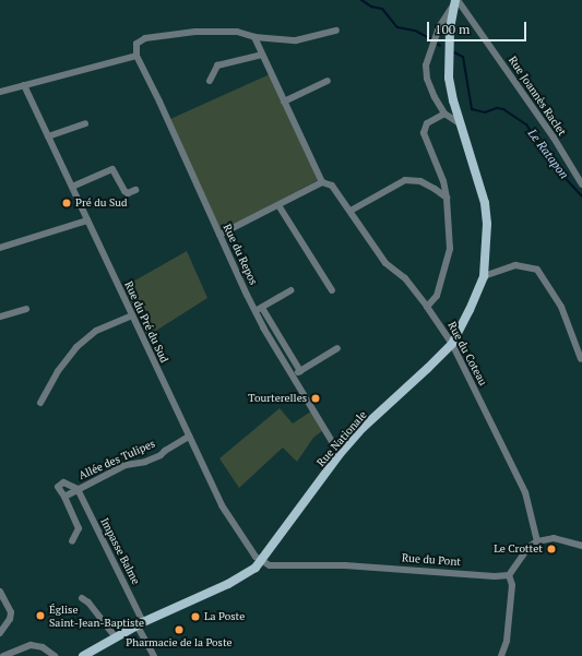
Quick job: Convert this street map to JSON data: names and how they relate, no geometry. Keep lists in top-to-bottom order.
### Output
{
  "streets": {
    "main road": ["Rue Nationale"],
    "street": [
      "Rue Joannès Raclet",
      "Rue du Repos",
      "Rue du Pré du Sud",
      "Rue du Coteau",
      "Allée des Tulipes",
      "Impasse Balme",
      "Rue du Pont"
    ]
  },
  "crossings": [
    ["Rue Joannès Raclet", "Rue Nationale"],
    ["Rue du Repos", "Rue Nationale"],
    ["Rue du Pré du Sud", "Rue Nationale"],
    ["Rue du Pré du Sud", "Allée des Tulipes"],
    ["Rue du Pré du Sud", "Rue du Pont"],
    ["Rue du Coteau", "Rue Nationale"],
    ["Rue Nationale", "Impasse Balme"],
    ["Rue Nationale", "Rue du Pont"],
    ["Allée des Tulipes", "Impasse Balme"]
  ],
  "water": ["Le Ratapon"],
  "places": [
    "Pré du Sud",
    "Tourterelles",
    "Le Crottet",
    "Église Saint-Jean-Baptiste",
    "La Poste",
    "Pharmacie de la Poste"
  ],
  "scale_bar": "100 m"
}
